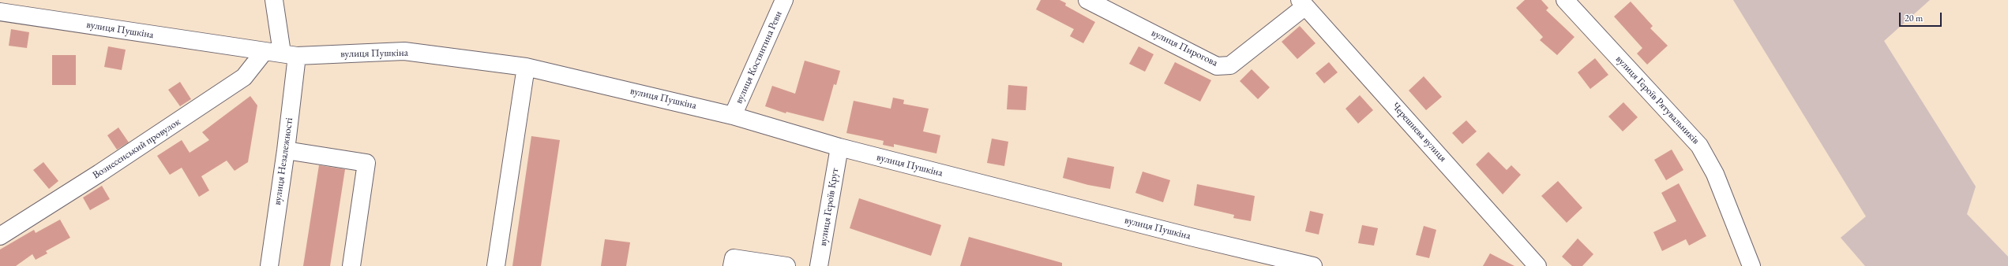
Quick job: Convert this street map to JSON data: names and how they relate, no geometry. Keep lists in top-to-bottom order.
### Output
{
  "streets": {
    "street": [
      "вулиця Пушкіна",
      "вулиця Пирогова",
      "вулиця Костянтина Реви",
      "вулиця Героїв Рятувальників",
      "Черешнева вулиця",
      "Вознесенський провулок",
      "вулиця Незалежності",
      "вулиця Героїв Крут"
    ]
  },
  "crossings": [
    ["вулиця Пушкіна", "вулиця Костянтина Реви"],
    ["вулиця Пушкіна", "Вознесенський провулок"],
    ["вулиця Пушкіна", "вулиця Незалежності"],
    ["вулиця Пушкіна", "вулиця Героїв Крут"],
    ["вулиця Пирогова", "Черешнева вулиця"]
  ],
  "scale_bar": "20 m"
}
